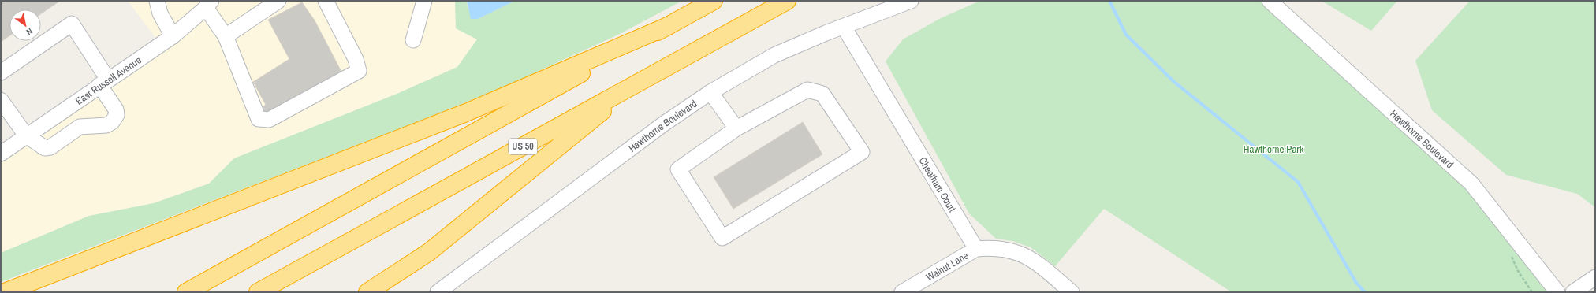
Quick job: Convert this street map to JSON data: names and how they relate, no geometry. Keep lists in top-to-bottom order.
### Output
{
  "streets": {
    "highway": ["US 50"],
    "street": [
      "East Russell Avenue",
      "Hawthorne Boulevard",
      "Cheatham Court",
      "Walnut Lane"
    ]
  },
  "crossings": [
    ["Hawthorne Boulevard", "Cheatham Court"],
    ["Cheatham Court", "Walnut Lane"]
  ],
  "parks": ["Hawthorne Park"],
  "north": "bottom right"
}
